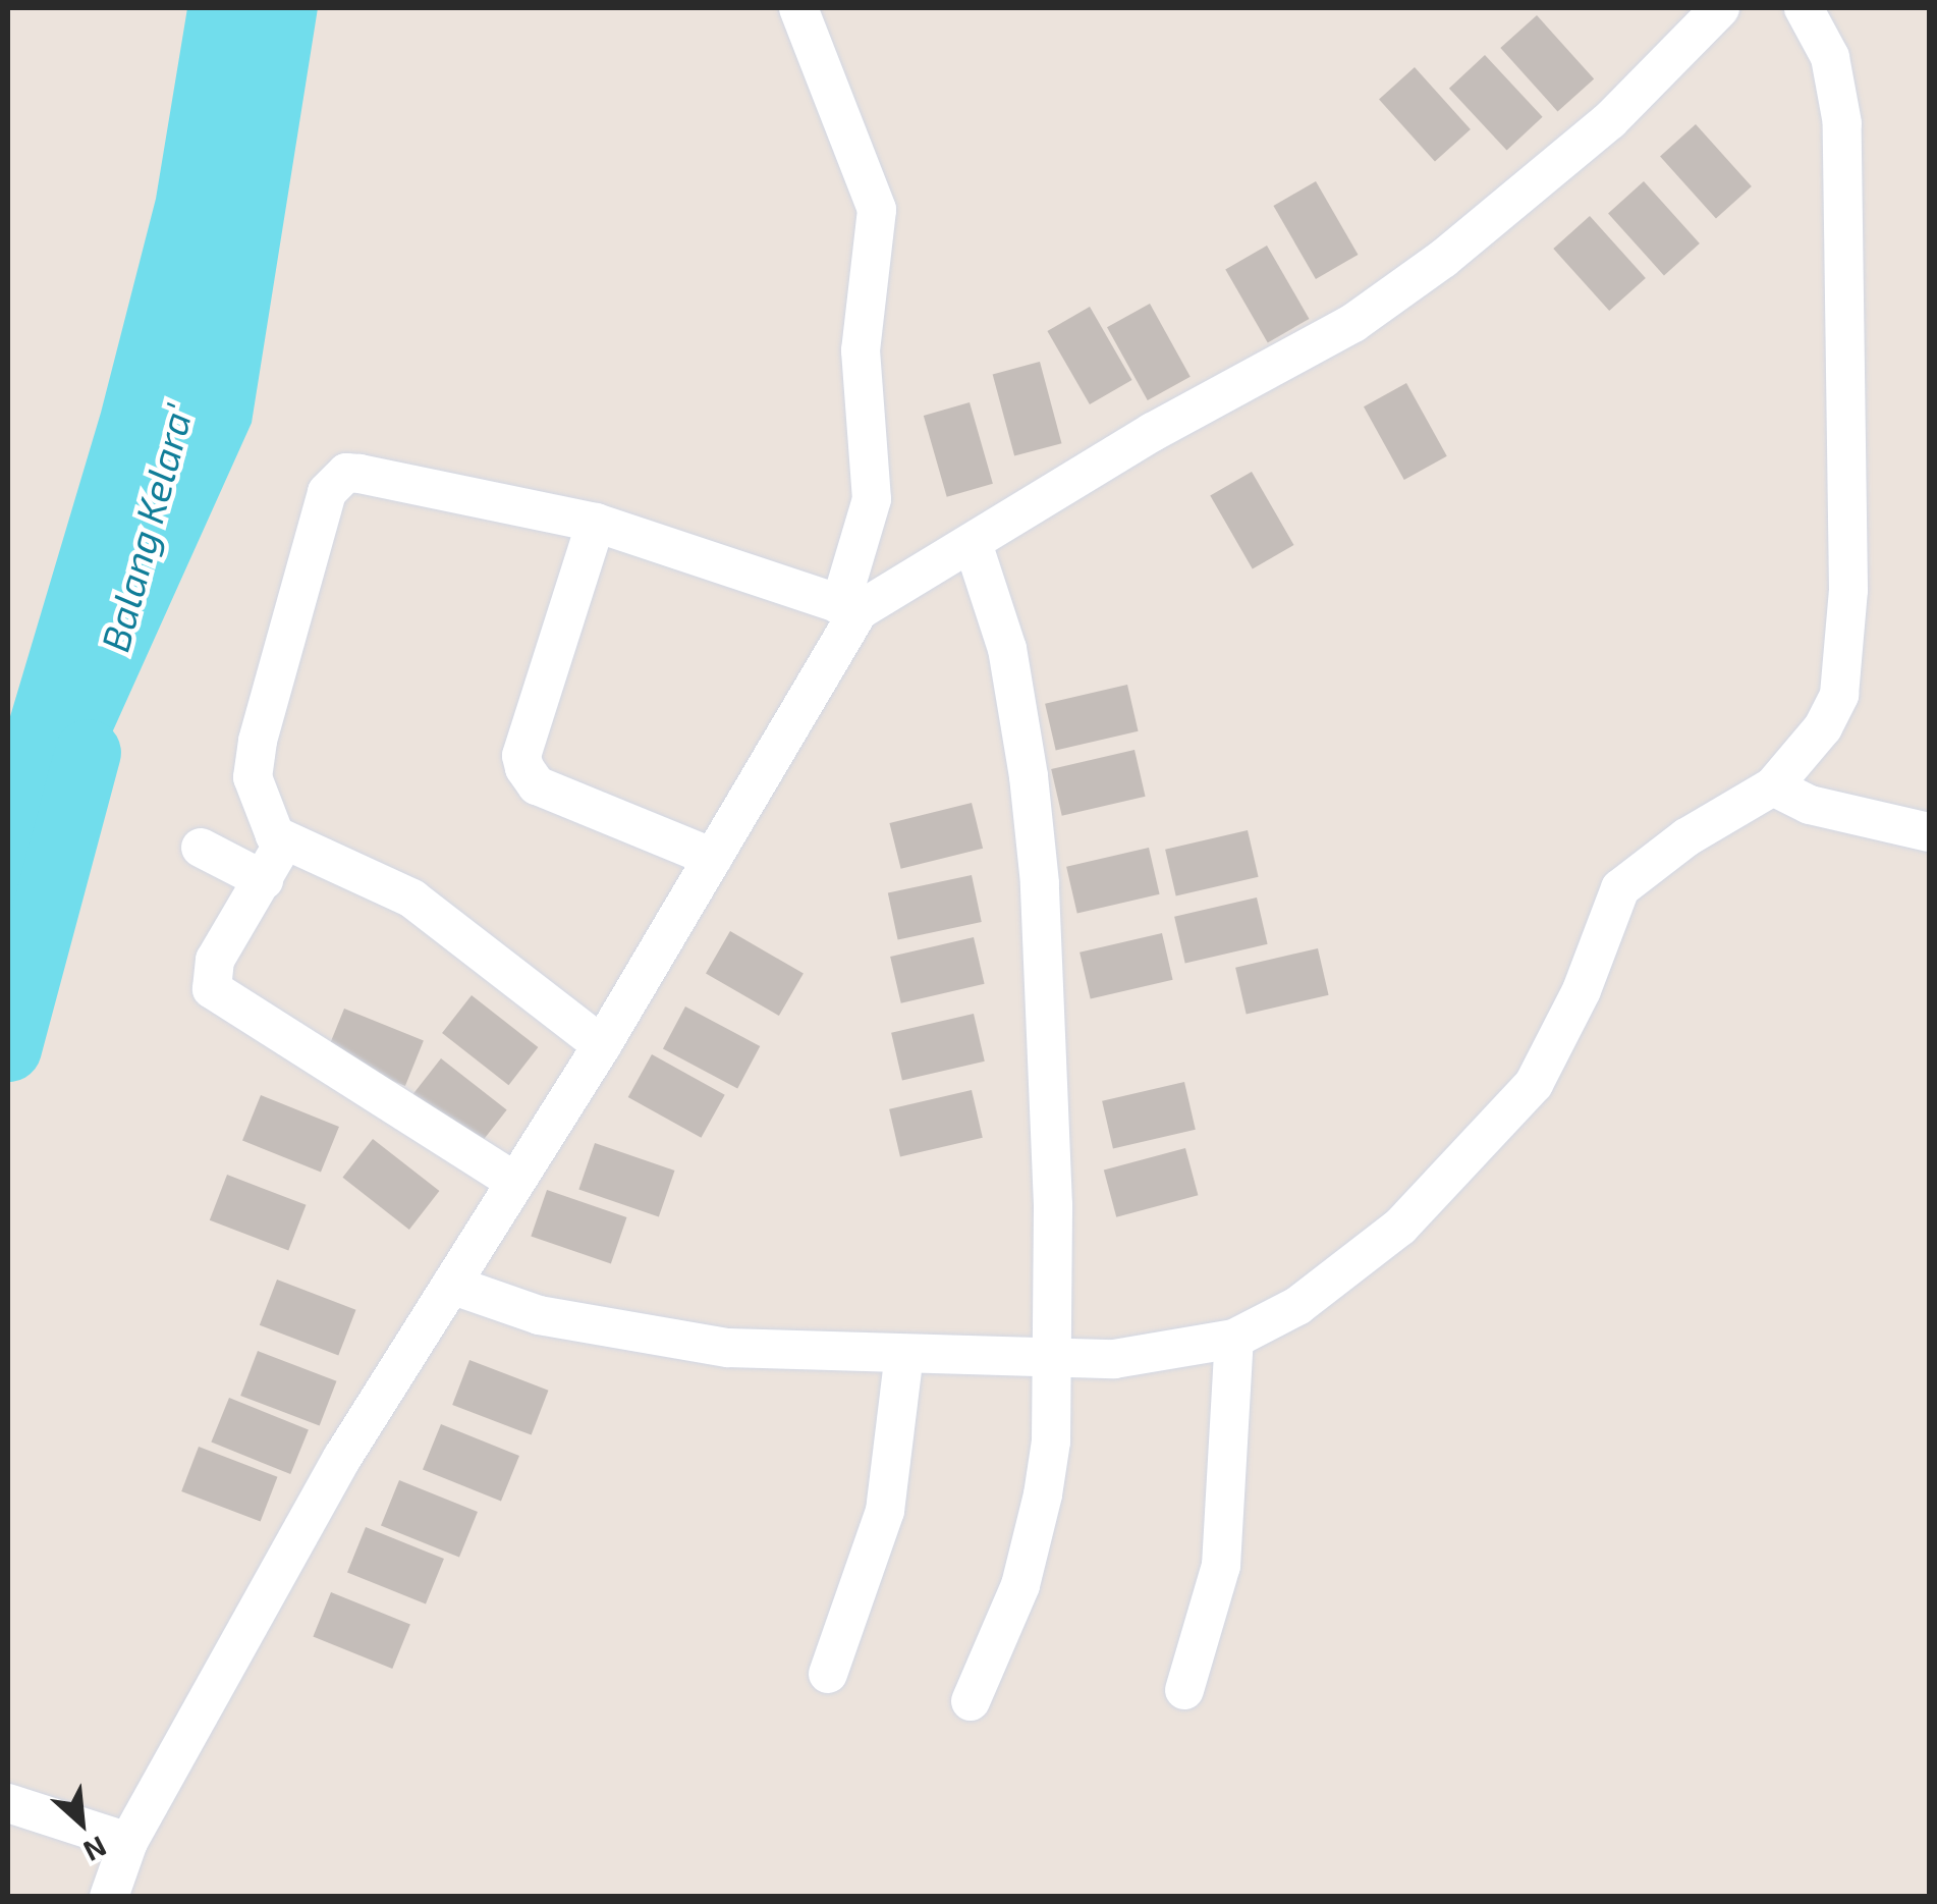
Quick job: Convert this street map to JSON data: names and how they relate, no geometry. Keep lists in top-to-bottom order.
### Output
{
  "water": ["Balang Kelara'"],
  "north": "bottom right"
}
